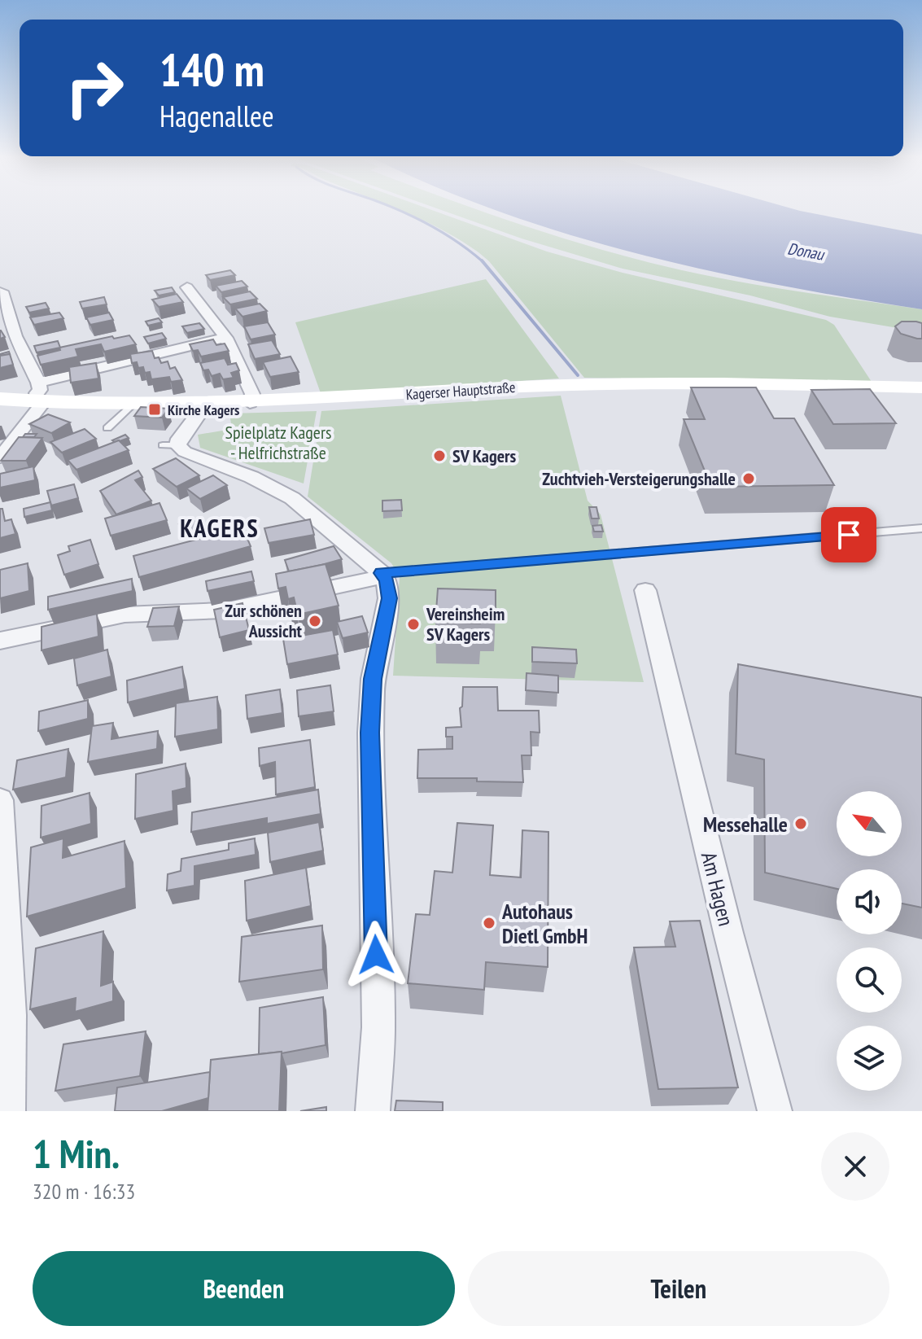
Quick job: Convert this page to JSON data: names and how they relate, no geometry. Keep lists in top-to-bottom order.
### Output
{
  "streets": {
    "street": ["Kagerser Hauptstraße", "Am Hagen"]
  },
  "districts": ["KAGERS"],
  "water": ["Donau"],
  "parks": ["Spielplatz Kagers - Helfrichstraße"],
  "places": {
    "transit": ["Kirche Kagers"],
    "other": [
      "SV Kagers",
      "Zuchtvieh-Versteigerungshalle",
      "Zur schönen Aussicht",
      "Vereinsheim SV Kagers",
      "Messehalle",
      "Autohaus Dietl GmbH"
    ]
  },
  "north": "top left",
  "page": {
    "turn": ["140 m", "Hagenallee"],
    "heading": ["1 Min.", "320 m · 16:33"],
    "buttons": ["Beenden", "Teilen"]
  }
}
